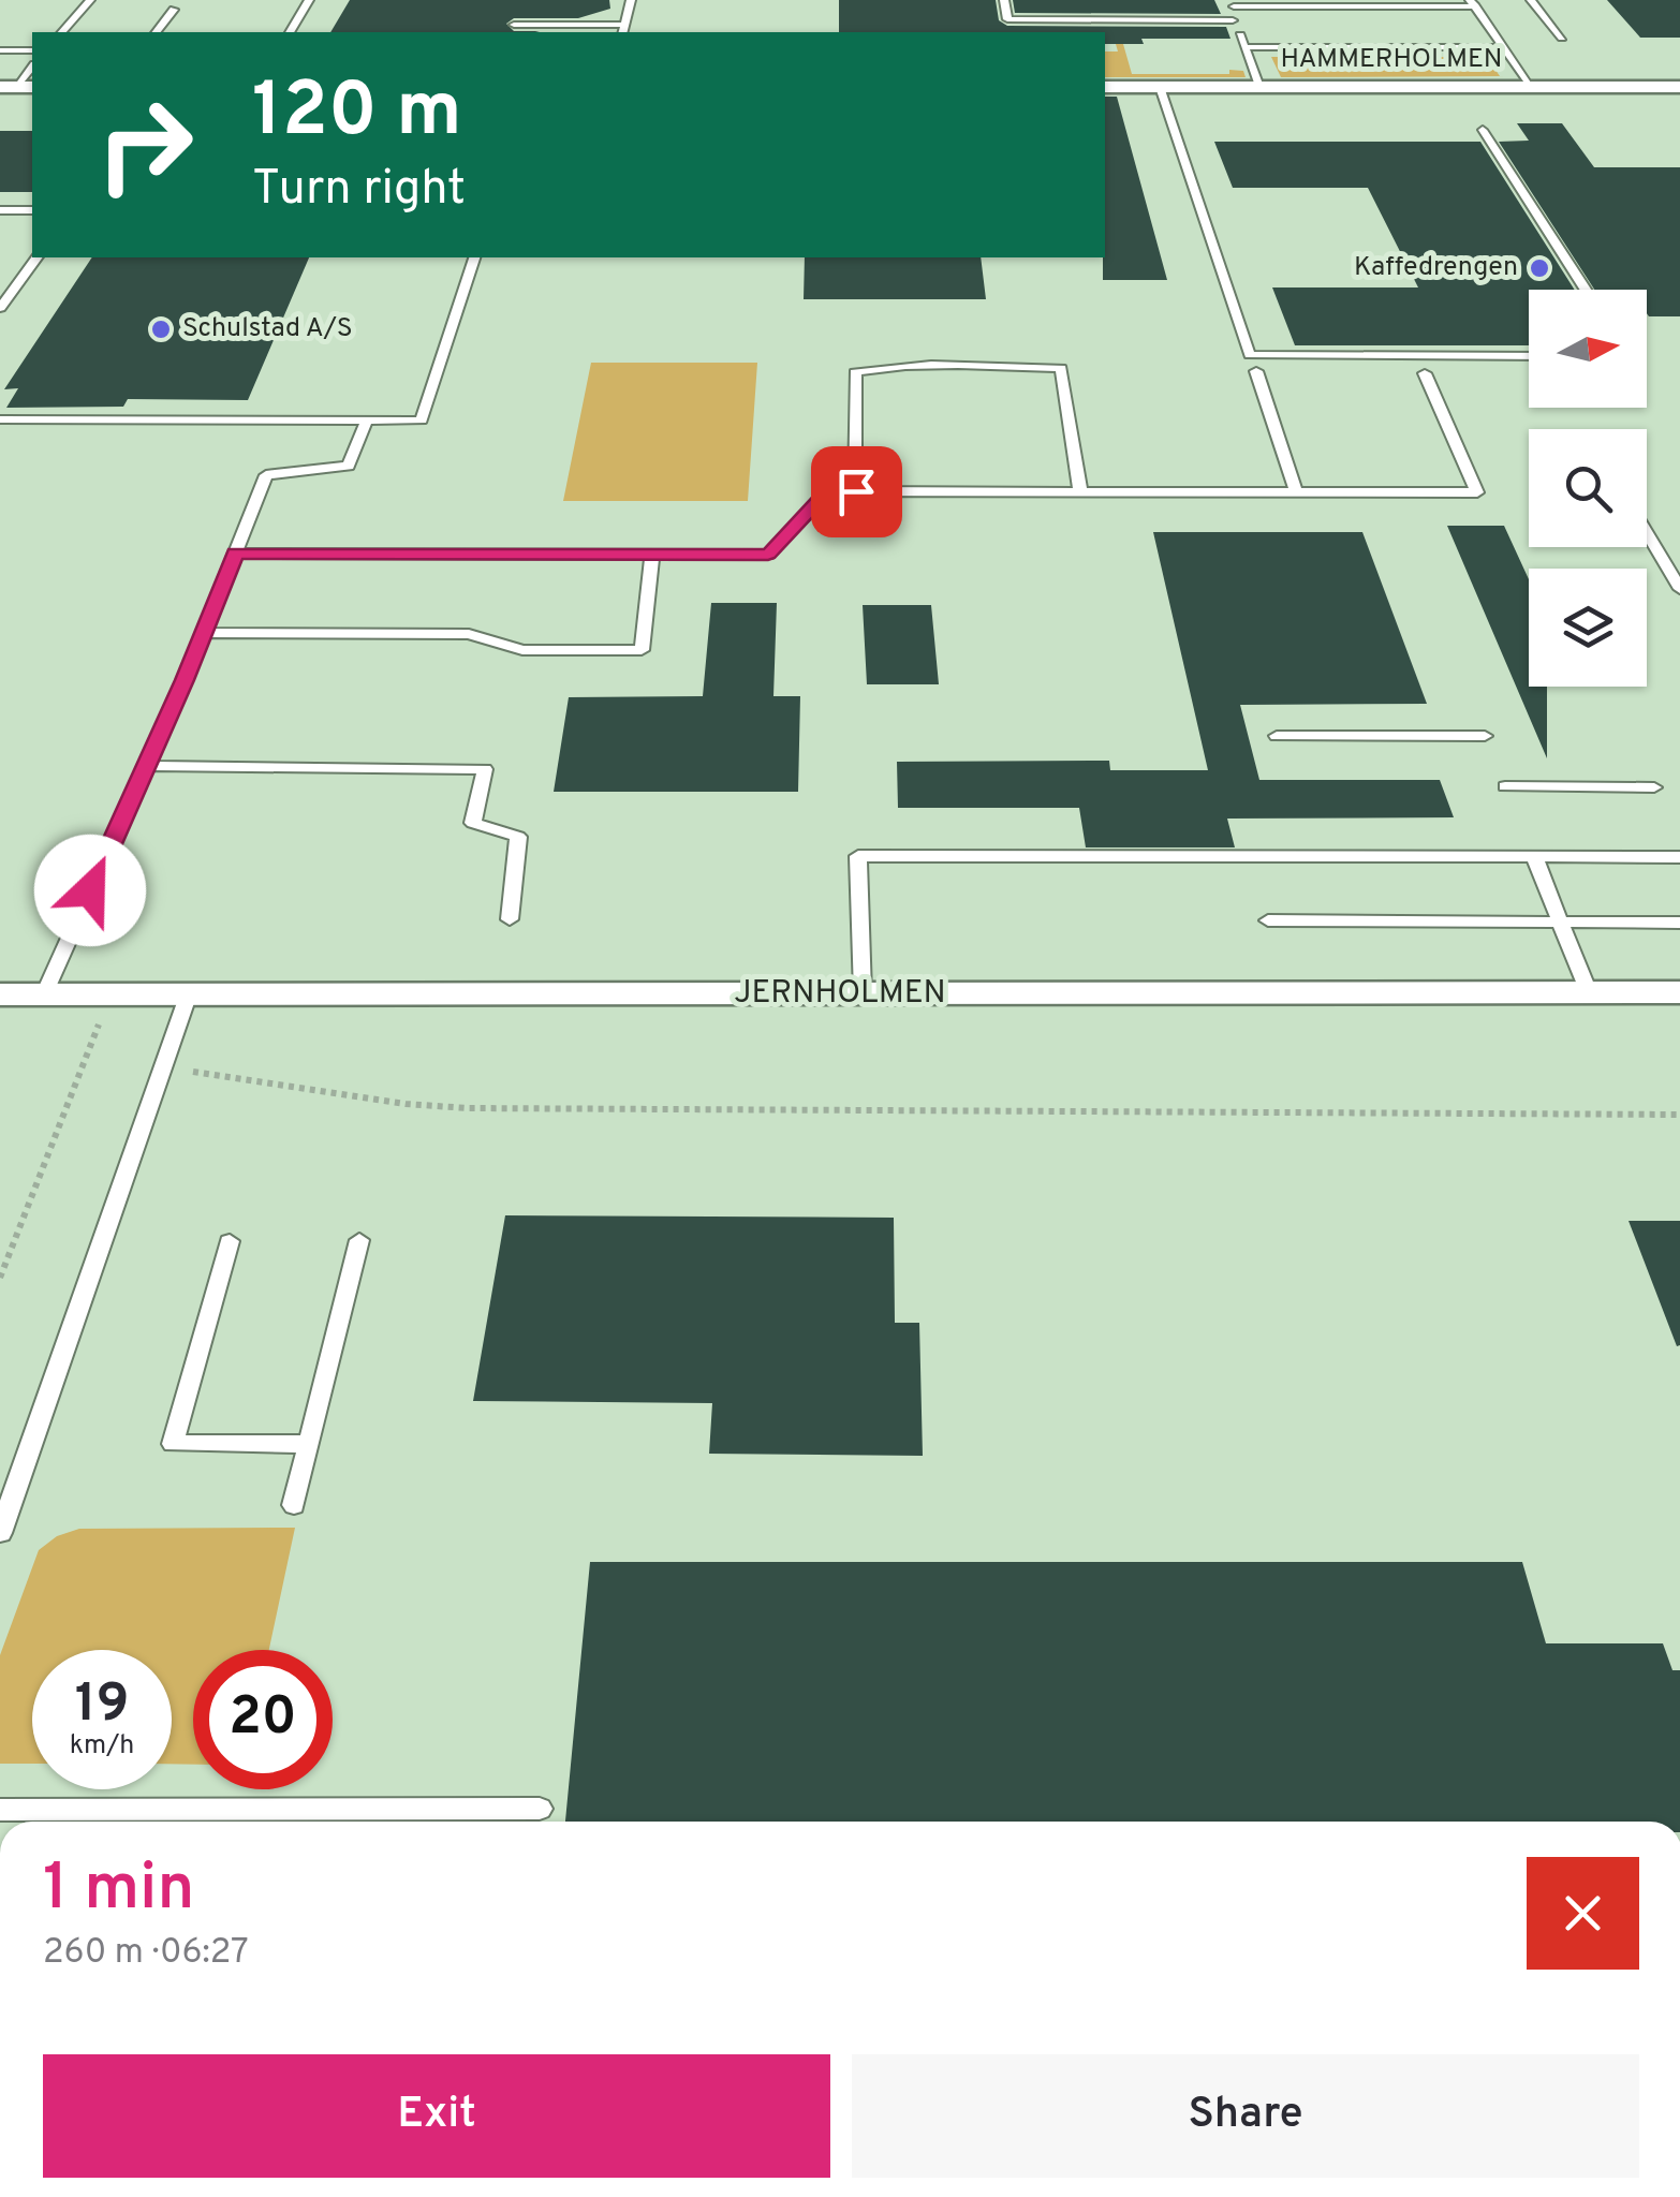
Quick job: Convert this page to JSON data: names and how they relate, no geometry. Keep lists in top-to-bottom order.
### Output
{
  "streets": {
    "street": ["HAMMERHOLMEN", "JERNHOLMEN"]
  },
  "places": ["Kaffedrengen", "Schulstad A/S"],
  "north": "right",
  "page": {
    "turn": ["120 m", "Turn right"],
    "speed": "19 km/h",
    "limit": "20",
    "heading": ["1 min", "260 m · 06:27"],
    "buttons": ["Exit", "Share"]
  }
}
